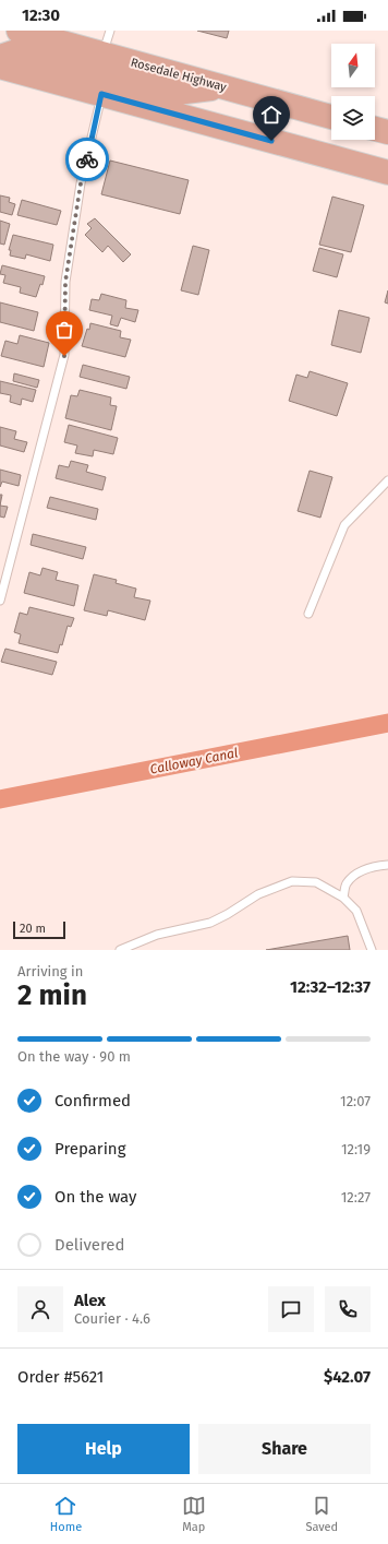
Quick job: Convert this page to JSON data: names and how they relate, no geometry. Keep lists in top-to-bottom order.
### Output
{
  "streets": {
    "main road": ["Rosedale Highway"]
  },
  "water": ["Calloway Canal"],
  "scale_bar": "20 m",
  "north": "top",
  "page": {
    "status": "12:30",
    "scale": "20 m",
    "heading": ["2 min", "Arriving in", "12:32–12:37"],
    "panel": [
      "Alex",
      "Courier · 4.6",
      "Order #5621",
      "$42.07"
    ],
    "bar": "On the way · 90 m",
    "list": [
      ["Confirmed", "12:07"],
      ["Preparing", "12:19"],
      ["On the way", "12:27"],
      "Delivered"
    ],
    "buttons": ["Help", "Share"],
    "tabs": ["Home", "Map", "Saved"]
  }
}
